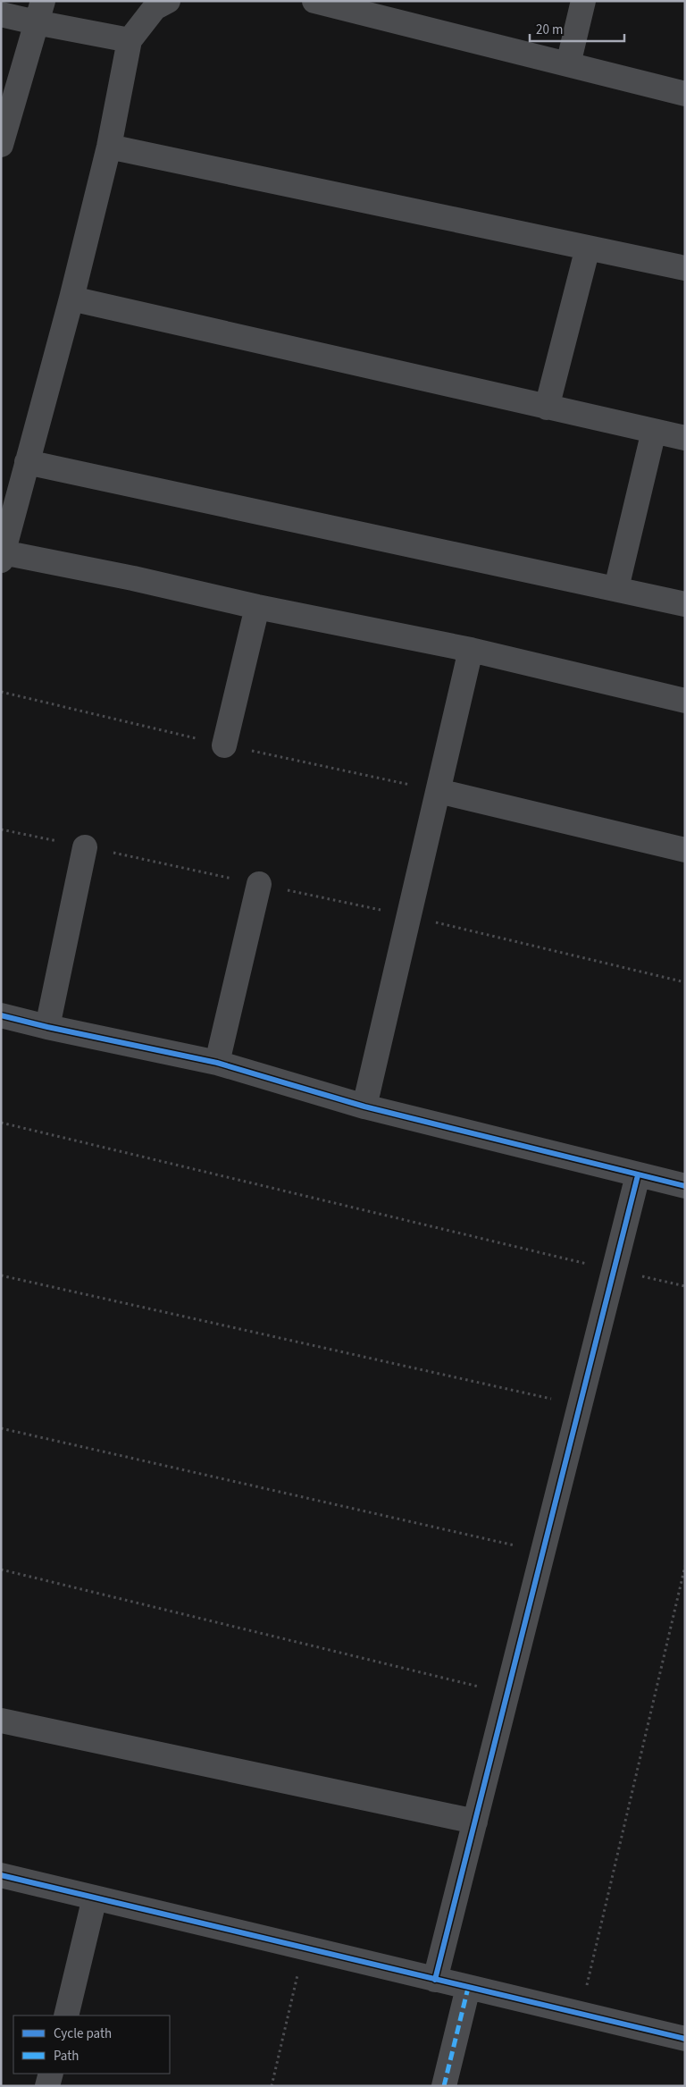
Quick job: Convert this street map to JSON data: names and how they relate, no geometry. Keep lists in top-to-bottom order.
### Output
{
  "legend": ["Cycle path", "Path"],
  "scale_bar": "20 m"
}
